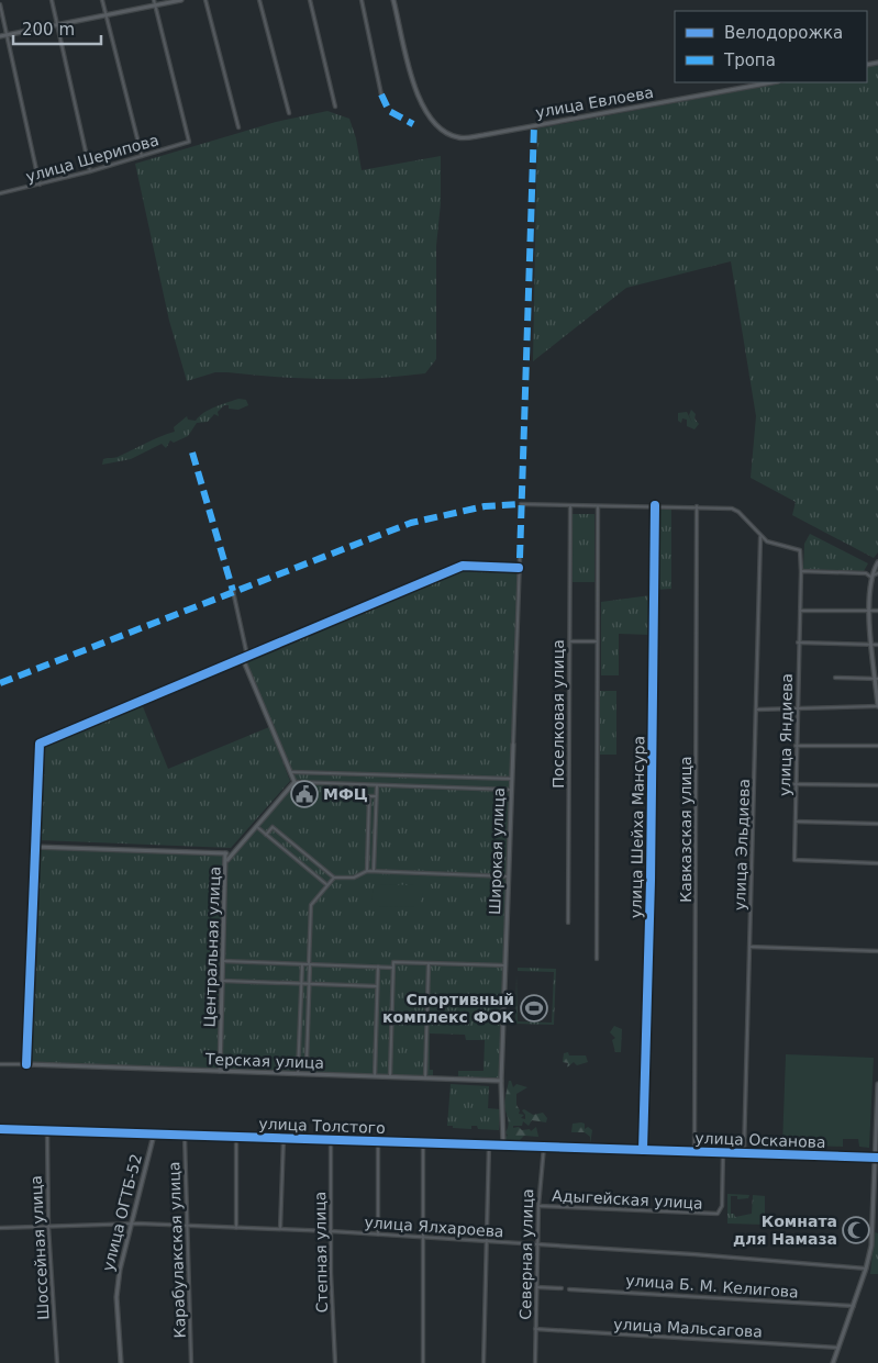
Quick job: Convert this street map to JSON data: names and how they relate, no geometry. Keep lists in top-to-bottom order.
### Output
{
  "streets": {
    "street": [
      "улица Евлоева",
      "улица Шерипова",
      "Поселковая улица",
      "улица Яндиева",
      "улица Шейха Мансура",
      "Кавказская улица",
      "улица Эльдиева",
      "Широкая улица",
      "Центральная улица",
      "Терская улица",
      "улица Толстого",
      "улица Осканова",
      "Адыгейская улица",
      "улица ОГТБ-52",
      "улица Ялхароева",
      "Шоссейная улица",
      "Карабулакская улица",
      "Степная улица",
      "Северная улица",
      "улица Б. М. Келигова",
      "улица Мальсагова"
    ]
  },
  "crossings": [
    ["улица Яндиева", "улица Эльдиева"],
    ["улица Шейха Мансура", "улица Толстого"],
    ["улица Шейха Мансура", "улица Осканова"],
    ["Кавказская улица", "улица Осканова"],
    ["улица Эльдиева", "улица Осканова"],
    ["Широкая улица", "Терская улица"],
    ["Широкая улица", "улица Толстого"],
    ["Центральная улица", "Терская улица"],
    ["улица Толстого", "улица Осканова"],
    ["улица Толстого", "улица ОГТБ-52"],
    ["улица Толстого", "Шоссейная улица"],
    ["улица Толстого", "Карабулакская улица"],
    ["улица Толстого", "Степная улица"],
    ["улица Толстого", "Северная улица"],
    ["улица Осканова", "Адыгейская улица"],
    ["Адыгейская улица", "Северная улица"],
    ["улица ОГТБ-52", "улица Ялхароева"],
    ["улица Ялхароева", "Шоссейная улица"],
    ["улица Ялхароева", "Карабулакская улица"],
    ["улица Ялхароева", "Степная улица"],
    ["улица Ялхароева", "Северная улица"],
    ["Северная улица", "улица Мальсагова"]
  ],
  "places": {
    "public building": ["МФЦ"],
    "sports": ["Спортивный комплекс ФОК"],
    "mosque": ["Комната для Намаза"]
  },
  "legend": ["Велодорожка", "Тропа"],
  "scale_bar": "200 m"
}
